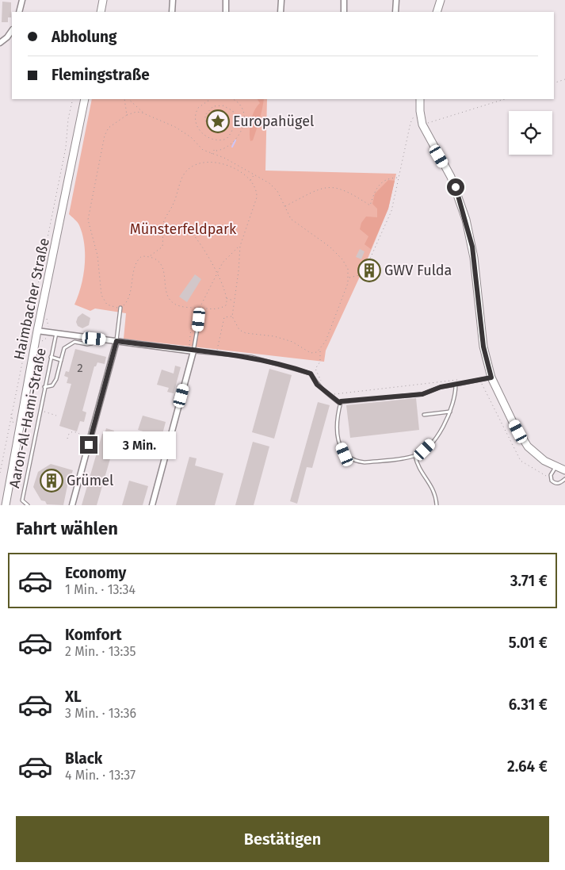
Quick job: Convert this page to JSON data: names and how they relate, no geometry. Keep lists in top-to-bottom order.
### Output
{
  "streets": {
    "street": ["Haimbacher Straße"],
    "lane": ["Aaron-Al-Hami-Straße"]
  },
  "parks": ["Münsterfeldpark"],
  "places": {
    "place": ["Europahügel"],
    "building": ["GWV Fulda", "Grümel"]
  },
  "house_numbers": ["2"],
  "page": {
    "banner": ["Abholung", "Flemingstraße"],
    "bubble": "3 Min.",
    "heading": "Fahrt wählen",
    "list": [
      {
        "name": "Economy",
        "note": "1 Min. · 13:34",
        "value": "3.71 €"
      },
      {
        "name": "Komfort",
        "note": "2 Min. · 13:35",
        "value": "5.01 €"
      },
      {
        "name": "XL",
        "note": "3 Min. · 13:36",
        "value": "6.31 €"
      },
      {
        "name": "Black",
        "note": "4 Min. · 13:37",
        "value": "2.64 €"
      }
    ],
    "buttons": "Bestätigen"
  }
}
